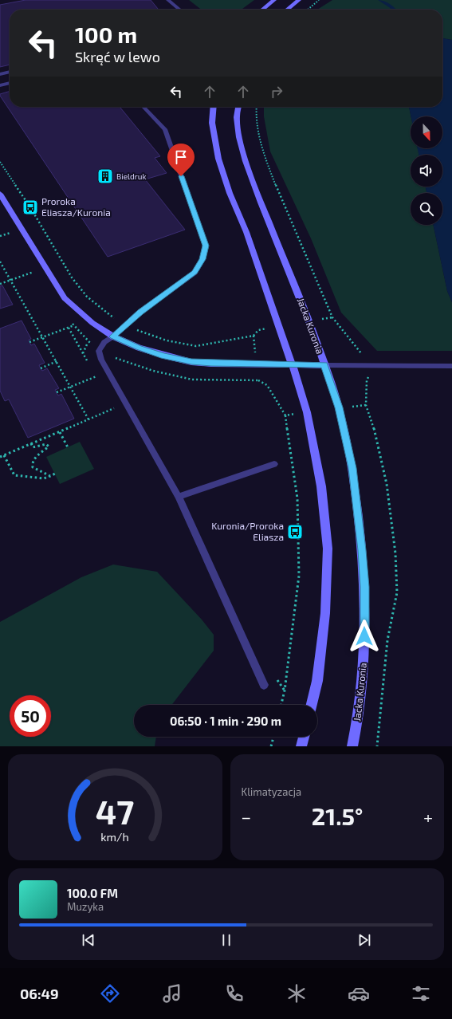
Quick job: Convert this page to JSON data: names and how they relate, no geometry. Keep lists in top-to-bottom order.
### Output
{
  "streets": {
    "main road": ["Jacka Kuronia"]
  },
  "places": {
    "building": ["Bieldruk"],
    "bus stop": ["Proroka Eliasza/Kuronia", "Kuronia/Proroka Eliasza"]
  },
  "north": "bottom",
  "page": {
    "turn": ["100 m", "Skręć w lewo"],
    "limit": "50",
    "trip": "06:50 · 1 min · 290 m",
    "tile": "Klimatyzacja",
    "heat": ["−", "21.5°", "+"],
    "song": ["100.0 FM", "Muzyka"],
    "tabs": "06:49",
    "gauge": ["47", "km/h"]
  }
}
